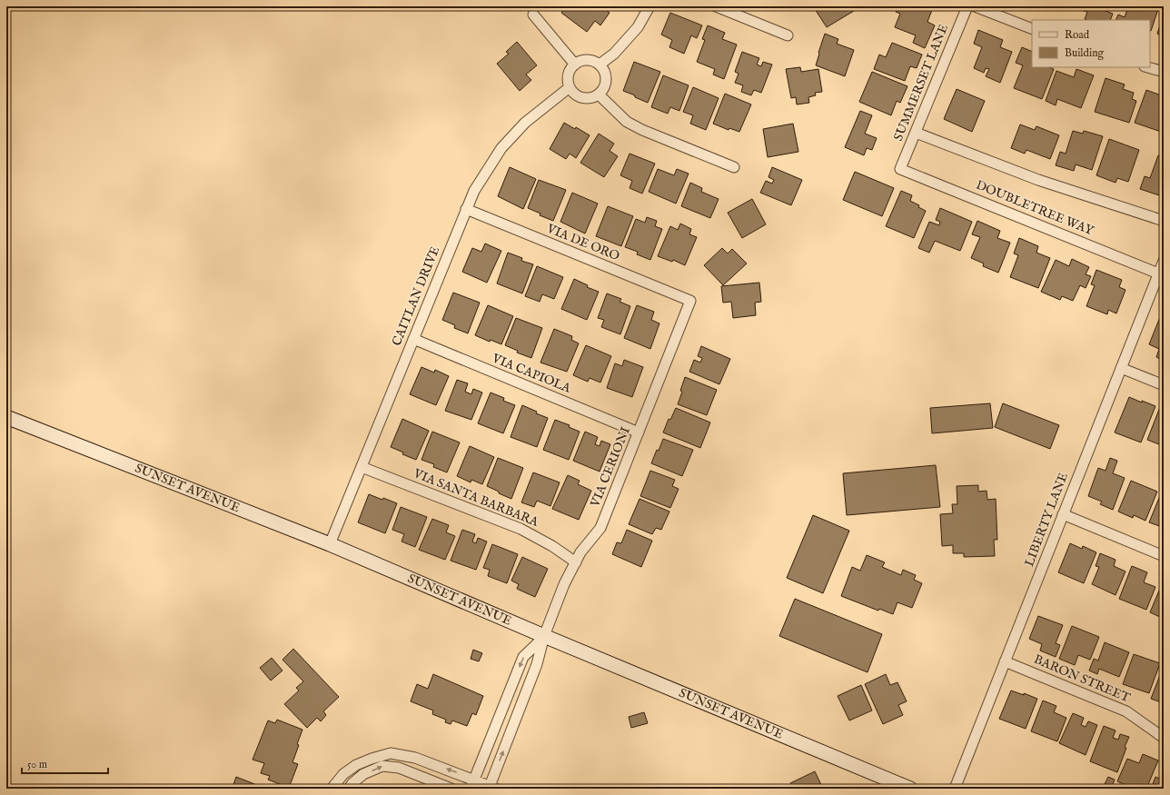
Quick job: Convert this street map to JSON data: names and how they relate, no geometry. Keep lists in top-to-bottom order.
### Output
{
  "streets": {
    "main road": ["SUNSET AVENUE"],
    "street": [
      "SUMMERSET LANE",
      "DOUBLETREE WAY",
      "VIA DE ORO",
      "CAITLAN DRIVE",
      "VIA CAPIOLA",
      "VIA CERIONI",
      "VIA SANTA BARBARA",
      "LIBERTY LANE",
      "BARON STREET"
    ]
  },
  "crossings": [
    ["SUMMERSET LANE", "DOUBLETREE WAY"],
    ["DOUBLETREE WAY", "LIBERTY LANE"],
    ["VIA DE ORO", "CAITLAN DRIVE"],
    ["VIA DE ORO", "VIA CERIONI"],
    ["CAITLAN DRIVE", "VIA CAPIOLA"],
    ["CAITLAN DRIVE", "SUNSET AVENUE"],
    ["CAITLAN DRIVE", "VIA SANTA BARBARA"],
    ["VIA CAPIOLA", "VIA CERIONI"],
    ["VIA CERIONI", "SUNSET AVENUE"],
    ["VIA CERIONI", "VIA SANTA BARBARA"],
    ["LIBERTY LANE", "BARON STREET"]
  ],
  "legend": ["Road", "Building"],
  "scale_bar": "50 m"
}
